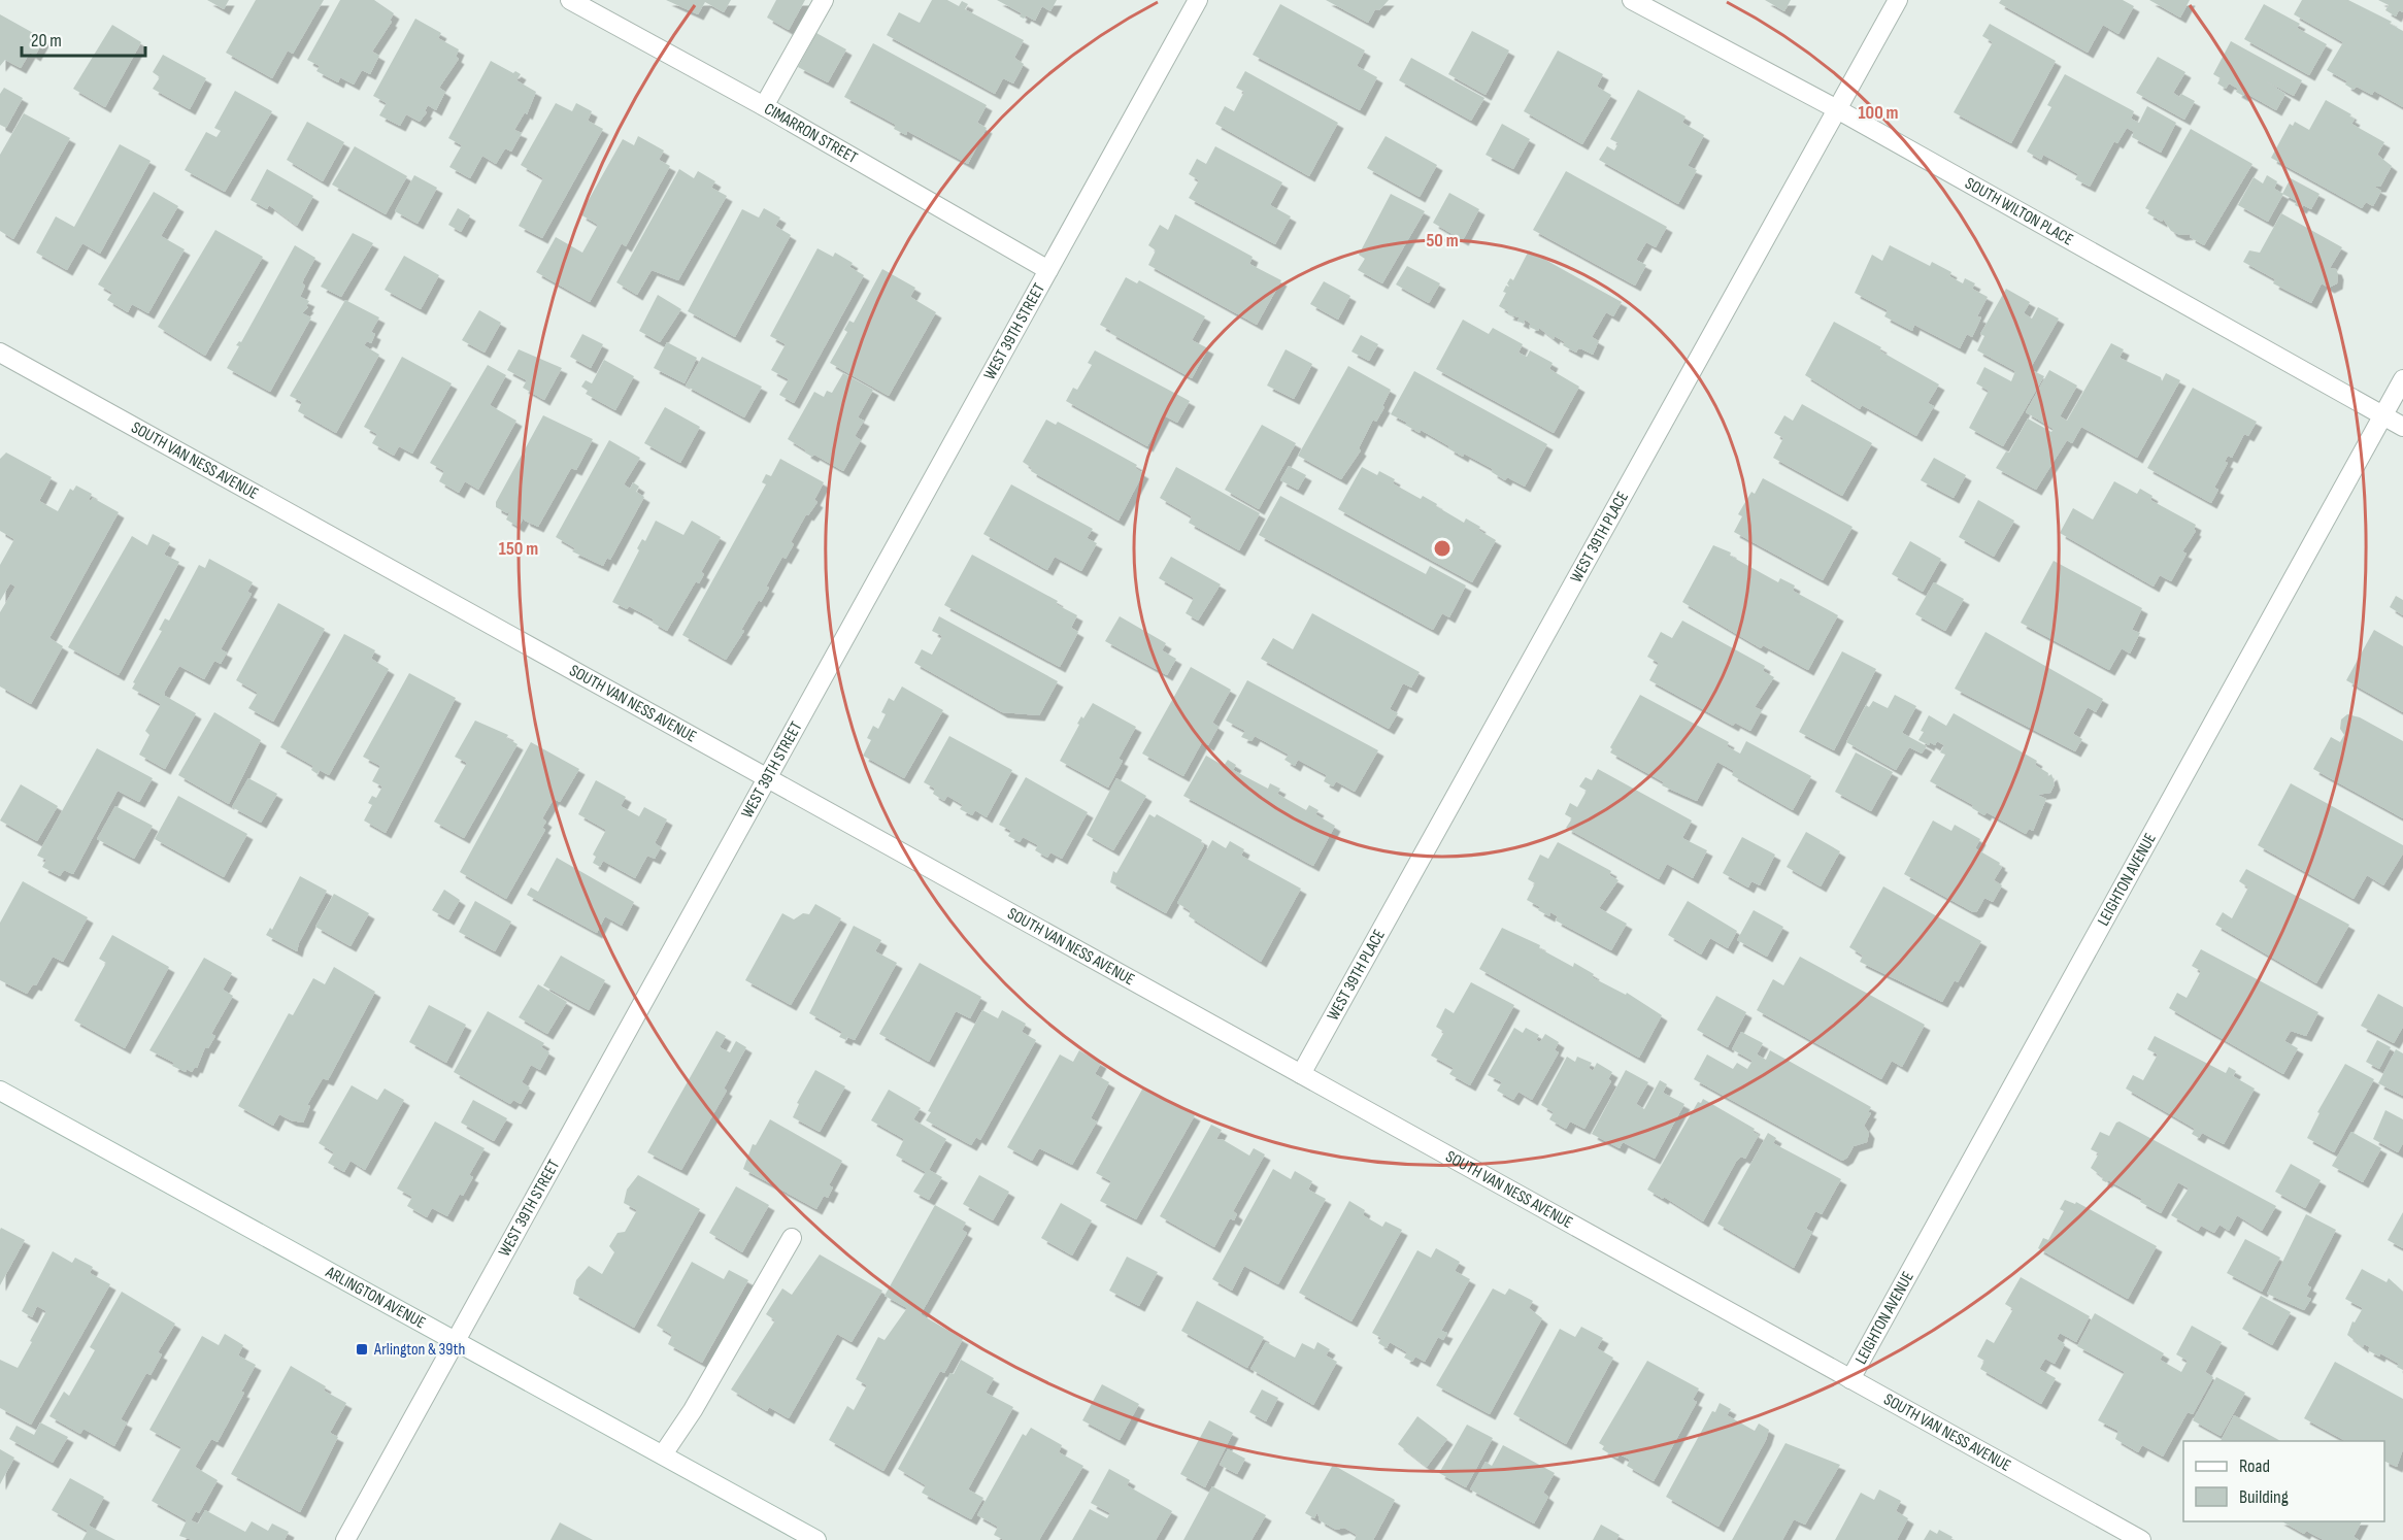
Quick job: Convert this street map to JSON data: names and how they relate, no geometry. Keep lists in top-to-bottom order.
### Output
{
  "streets": {
    "street": [
      "CIMARRON STREET",
      "SOUTH WILTON PLACE",
      "WEST 39TH STREET",
      "SOUTH VAN NESS AVENUE",
      "WEST 39TH PLACE",
      "LEIGHTON AVENUE",
      "ARLINGTON AVENUE"
    ]
  },
  "crossings": [
    ["CIMARRON STREET", "WEST 39TH STREET"],
    ["SOUTH WILTON PLACE", "WEST 39TH PLACE"],
    ["SOUTH WILTON PLACE", "LEIGHTON AVENUE"],
    ["WEST 39TH STREET", "SOUTH VAN NESS AVENUE"],
    ["WEST 39TH STREET", "ARLINGTON AVENUE"],
    ["SOUTH VAN NESS AVENUE", "WEST 39TH PLACE"],
    ["SOUTH VAN NESS AVENUE", "LEIGHTON AVENUE"]
  ],
  "places": {
    "transit": ["Arlington & 39th"]
  },
  "legend": ["Road", "Building"],
  "scale_bar": "20 m",
  "rings": ["100 m", "50 m", "150 m"]
}
